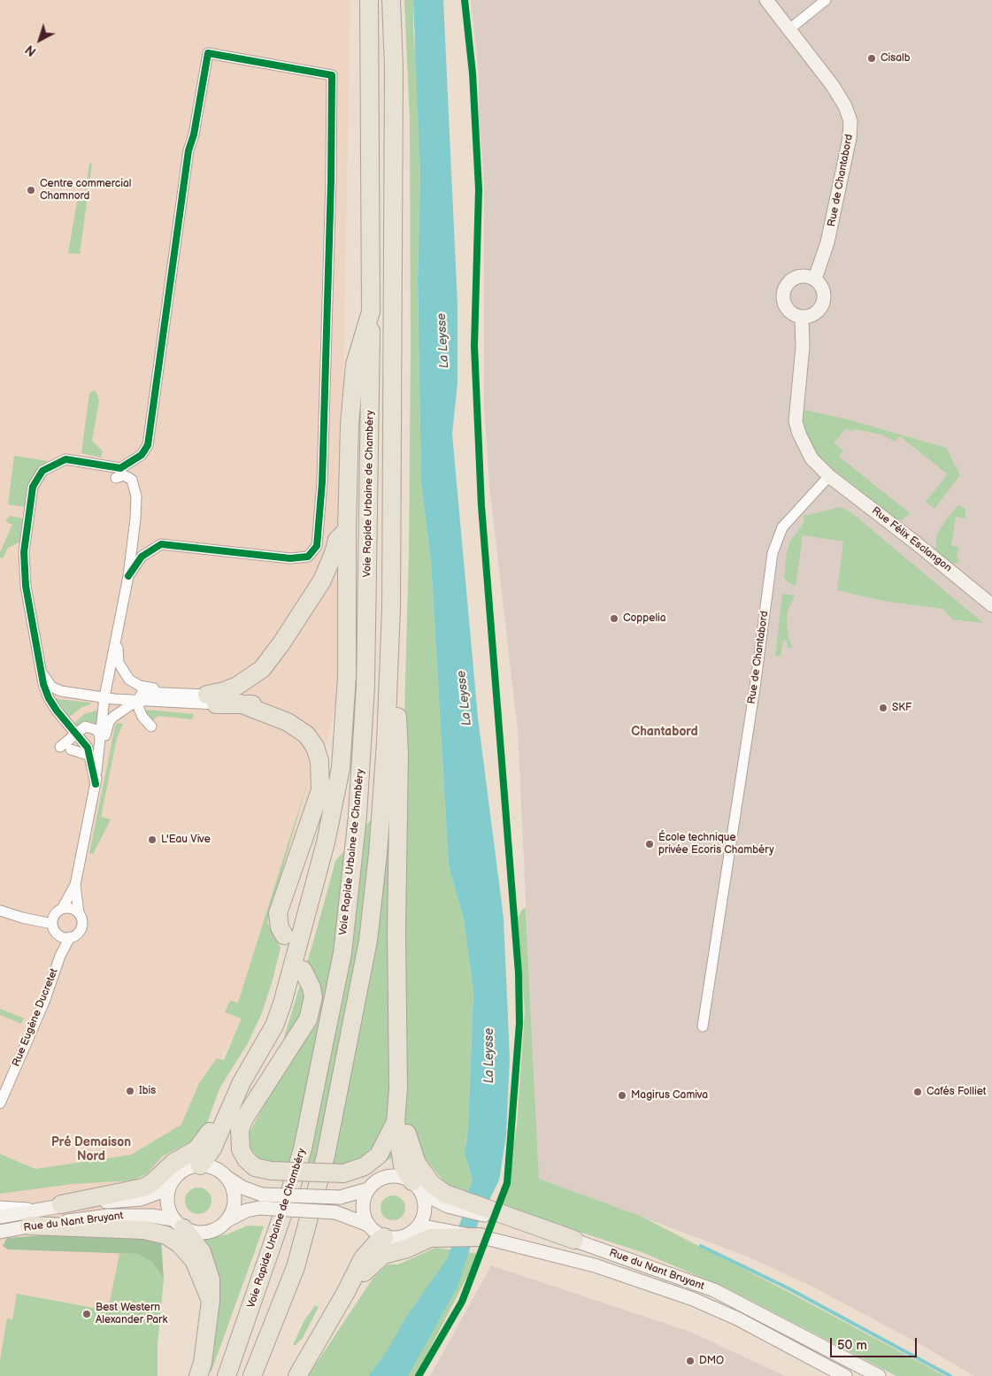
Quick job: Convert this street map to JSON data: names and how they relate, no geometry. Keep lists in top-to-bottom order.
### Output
{
  "streets": {
    "highway": ["Voie Rapide Urbaine de Chambéry"],
    "main road": ["Rue de Chantabord", "Rue Félix Esclangon", "Rue du Nant Bruyant"],
    "street": ["Rue Eugène Ducretet"]
  },
  "crossings": [
    ["Rue de Chantabord", "Rue Félix Esclangon"]
  ],
  "districts": ["Chantabord", "Pré Demaison Nord"],
  "water": ["La Leysse"],
  "places": [
    "Cisalb",
    "Centre commercial Chamnord",
    "Coppelia",
    "SKF",
    "L'Eau Vive",
    "École technique privée Ecoris Chambéry",
    "Ibis",
    "Cafés Folliet",
    "Magirus Camiva",
    "Best Western Alexander Park",
    "DMO"
  ],
  "scale_bar": "50 m",
  "north": "bottom left"
}
